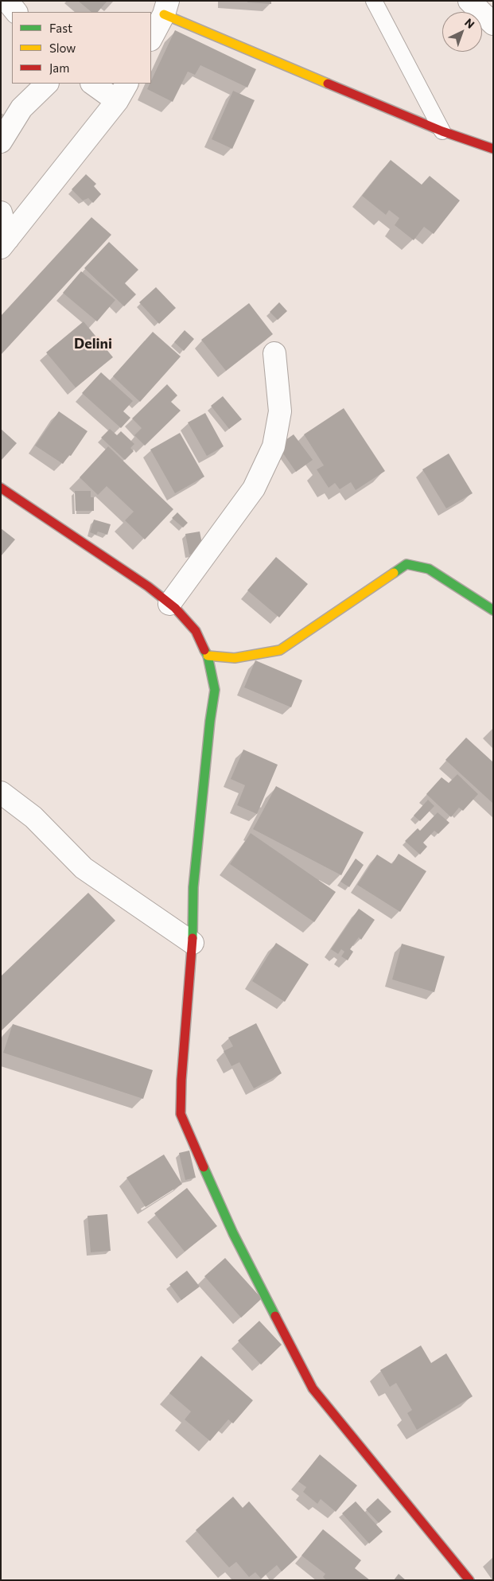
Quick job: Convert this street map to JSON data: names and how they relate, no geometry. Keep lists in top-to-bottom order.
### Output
{
  "districts": ["Delini"],
  "legend": ["Fast", "Slow", "Jam"],
  "north": "top right"
}
